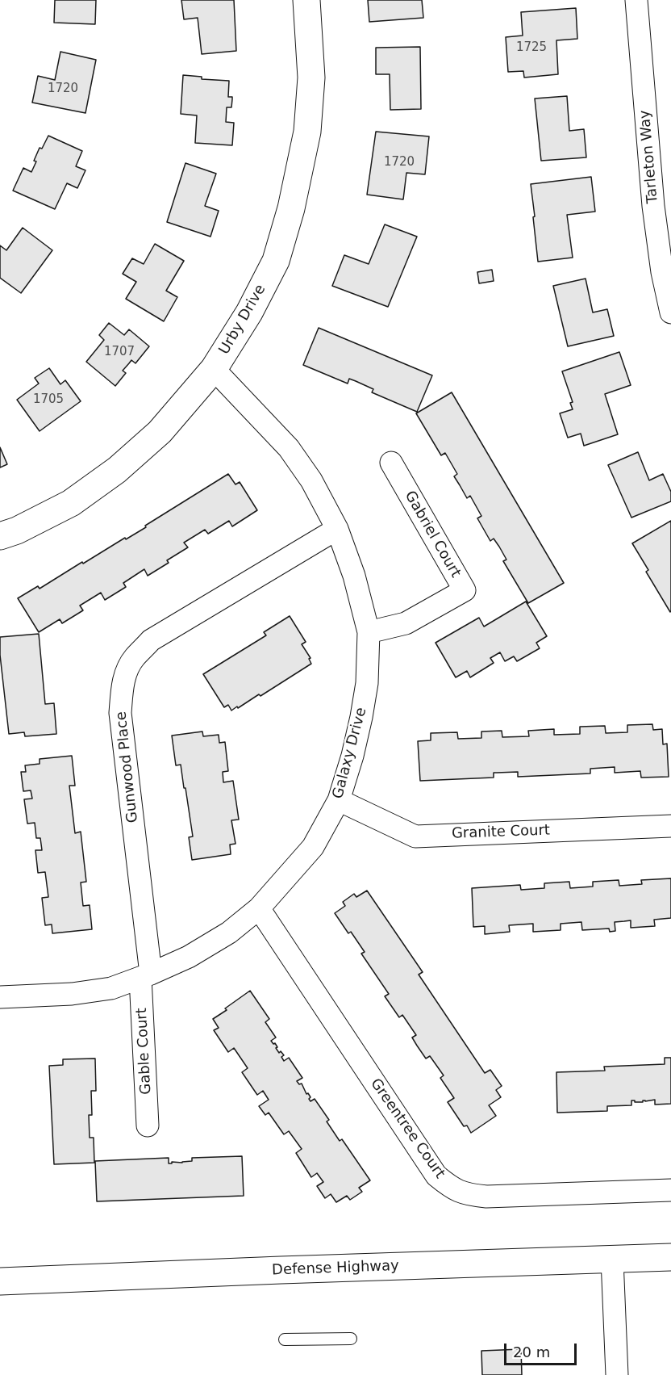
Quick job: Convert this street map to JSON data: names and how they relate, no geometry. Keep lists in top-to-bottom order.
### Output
{
  "streets": {
    "main road": ["Urby Drive", "Defense Highway"],
    "street": [
      "Tarleton Way",
      "Gabriel Court",
      "Galaxy Drive",
      "Gunwood Place",
      "Granite Court",
      "Gable Court",
      "Greentree Court"
    ]
  },
  "crossings": [
    ["Urby Drive", "Galaxy Drive"],
    ["Gabriel Court", "Galaxy Drive"],
    ["Galaxy Drive", "Gunwood Place"],
    ["Galaxy Drive", "Granite Court"],
    ["Galaxy Drive", "Gable Court"],
    ["Galaxy Drive", "Greentree Court"],
    ["Gunwood Place", "Gable Court"]
  ],
  "house_numbers": [
    "1725",
    "1720",
    "1720",
    "1707",
    "1705"
  ],
  "scale_bar": "20 m"
}
